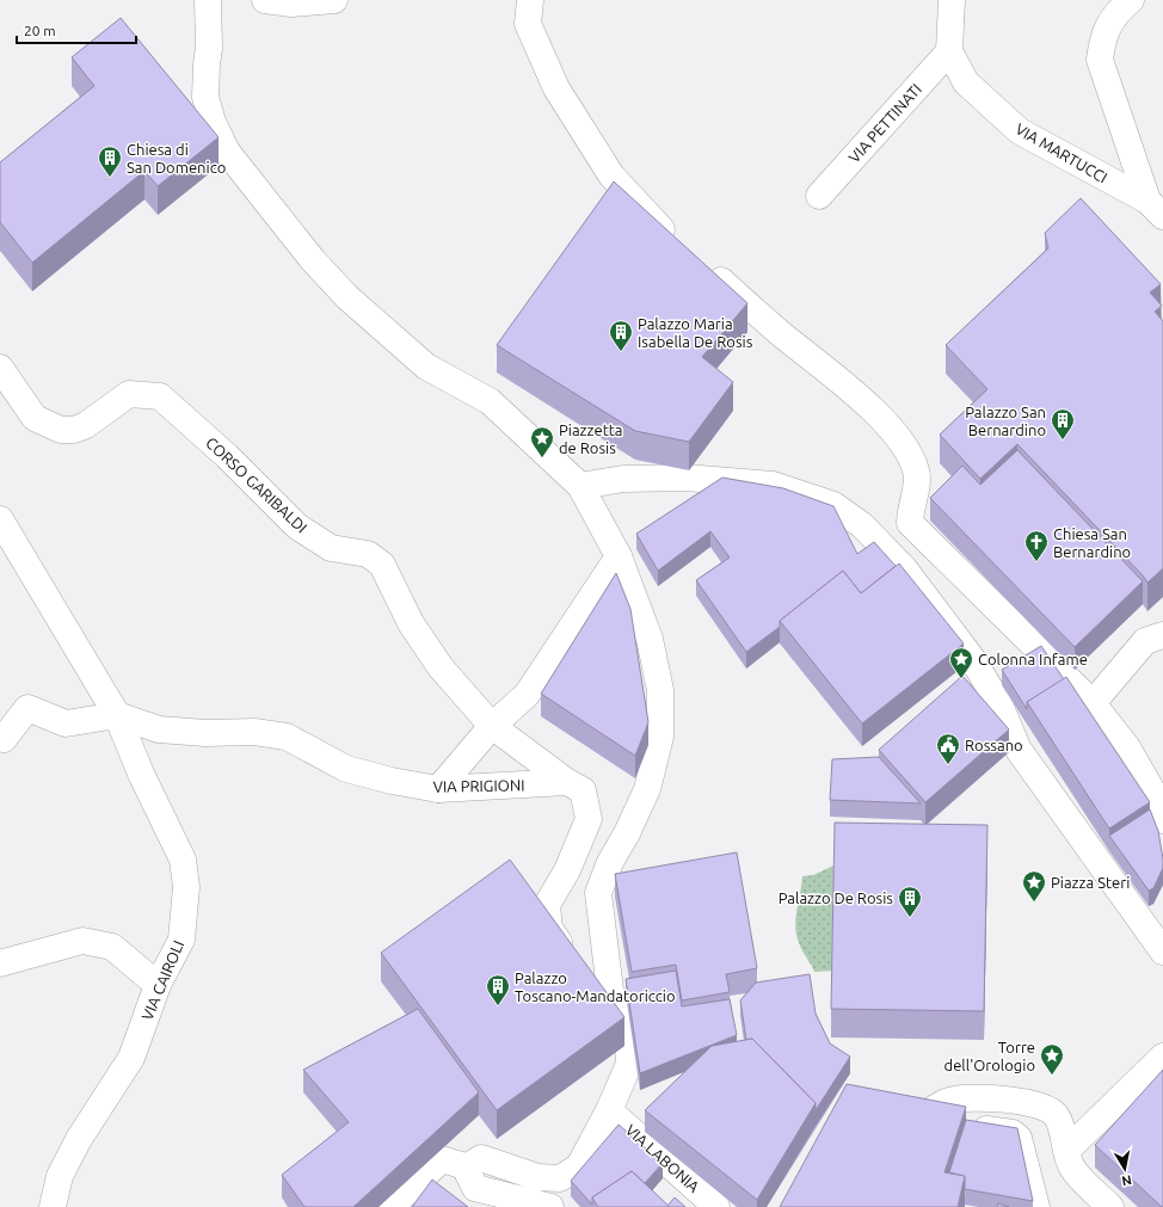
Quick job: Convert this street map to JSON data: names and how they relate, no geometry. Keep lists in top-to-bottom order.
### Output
{
  "streets": {
    "street": [
      "VIA PETTINATI",
      "VIA MARTUCCI",
      "CORSO GARIBALDI",
      "VIA PRIGIONI",
      "VIA CAIROLI",
      "VIA LABONIA"
    ]
  },
  "crossings": [
    ["VIA PETTINATI", "VIA MARTUCCI"],
    ["CORSO GARIBALDI", "VIA PRIGIONI"],
    ["VIA PRIGIONI", "VIA CAIROLI"]
  ],
  "places": {
    "building": [
      "Chiesa di San Domenico",
      "Palazzo Maria Isabella De Rosis",
      "Palazzo San Bernardino",
      "Palazzo De Rosis",
      "Palazzo Toscano-Mandatoriccio"
    ],
    "place": [
      "Piazzetta de Rosis",
      "Colonna Infame",
      "Piazza Steri",
      "Torre dell'Orologio"
    ],
    "church": ["Chiesa San Bernardino"],
    "public building": ["Rossano"]
  },
  "scale_bar": "20 m",
  "north": "bottom"
}
